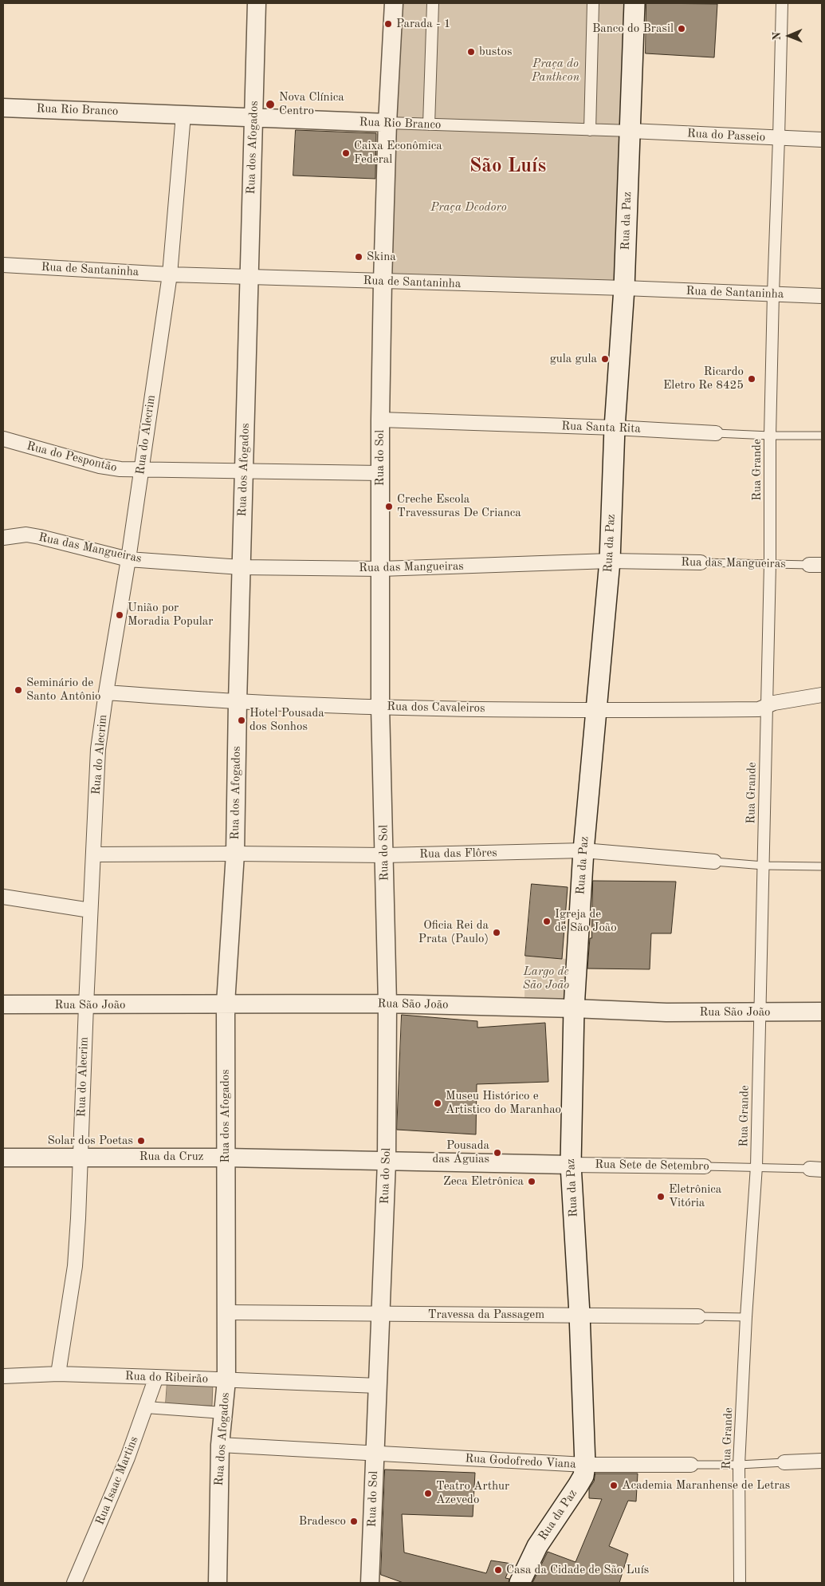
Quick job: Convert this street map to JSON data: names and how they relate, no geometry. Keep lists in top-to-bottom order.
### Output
{
  "streets": {
    "main road": ["Rua da Paz"],
    "street": [
      "Rua Rio Branco",
      "Rua do Passeio",
      "Rua dos Afogados",
      "Rua de Santaninha",
      "Rua Santa Rita",
      "Rua do Alecrim",
      "Rua do Pespontão",
      "Rua do Sol",
      "Rua Grande",
      "Rua das Mangueiras",
      "Rua dos Cavaleiros",
      "Rua das Flôres",
      "Rua São João",
      "Rua da Cruz",
      "Rua Sete de Setembro",
      "Travessa da Passagem",
      "Rua do Ribeirão",
      "Rua Godofredo Viana",
      "Rua Isaac Martins"
    ]
  },
  "crossings": [
    ["Rua Rio Branco", "Rua do Passeio"],
    ["Rua Rio Branco", "Rua dos Afogados"],
    ["Rua Rio Branco", "Rua da Paz"],
    ["Rua Rio Branco", "Rua do Alecrim"],
    ["Rua Rio Branco", "Rua do Sol"],
    ["Rua do Passeio", "Rua da Paz"],
    ["Rua do Passeio", "Rua Grande"],
    ["Rua dos Afogados", "Rua de Santaninha"],
    ["Rua dos Afogados", "Rua do Pespontão"],
    ["Rua dos Afogados", "Rua das Mangueiras"],
    ["Rua dos Afogados", "Rua dos Cavaleiros"],
    ["Rua dos Afogados", "Rua das Flôres"],
    ["Rua dos Afogados", "Rua São João"],
    ["Rua dos Afogados", "Rua da Cruz"],
    ["Rua dos Afogados", "Travessa da Passagem"],
    ["Rua dos Afogados", "Rua do Ribeirão"],
    ["Rua dos Afogados", "Rua Godofredo Viana"],
    ["Rua da Paz", "Rua de Santaninha"],
    ["Rua da Paz", "Rua Santa Rita"],
    ["Rua da Paz", "Rua das Mangueiras"],
    ["Rua da Paz", "Rua dos Cavaleiros"],
    ["Rua da Paz", "Rua das Flôres"],
    ["Rua da Paz", "Rua São João"],
    ["Rua da Paz", "Rua Sete de Setembro"],
    ["Rua da Paz", "Travessa da Passagem"],
    ["Rua da Paz", "Rua Godofredo Viana"],
    ["Rua de Santaninha", "Rua do Alecrim"],
    ["Rua de Santaninha", "Rua do Sol"],
    ["Rua de Santaninha", "Rua Grande"],
    ["Rua Santa Rita", "Rua do Sol"],
    ["Rua Santa Rita", "Rua Grande"],
    ["Rua do Alecrim", "Rua do Pespontão"],
    ["Rua do Alecrim", "Rua das Mangueiras"],
    ["Rua do Alecrim", "Rua dos Cavaleiros"],
    ["Rua do Alecrim", "Rua das Flôres"],
    ["Rua do Alecrim", "Rua São João"],
    ["Rua do Alecrim", "Rua da Cruz"],
    ["Rua do Alecrim", "Rua do Ribeirão"],
    ["Rua do Pespontão", "Rua do Sol"],
    ["Rua do Sol", "Rua das Mangueiras"],
    ["Rua do Sol", "Rua dos Cavaleiros"],
    ["Rua do Sol", "Rua das Flôres"],
    ["Rua do Sol", "Rua São João"],
    ["Rua do Sol", "Rua da Cruz"],
    ["Rua do Sol", "Rua Sete de Setembro"],
    ["Rua do Sol", "Travessa da Passagem"],
    ["Rua do Sol", "Rua do Ribeirão"],
    ["Rua do Sol", "Rua Godofredo Viana"],
    ["Rua Grande", "Rua das Mangueiras"],
    ["Rua Grande", "Rua dos Cavaleiros"],
    ["Rua Grande", "Rua das Flôres"],
    ["Rua Grande", "Rua São João"],
    ["Rua Grande", "Rua Sete de Setembro"],
    ["Rua Grande", "Travessa da Passagem"],
    ["Rua Grande", "Rua Godofredo Viana"],
    ["Rua da Cruz", "Rua Sete de Setembro"],
    ["Rua do Ribeirão", "Rua Isaac Martins"]
  ],
  "districts": ["São Luís"],
  "parks": ["Praça do Pantheon", "Praça Deodoro", "Largo de São João"],
  "places": [
    "Parada - 1",
    "Banco do Brasil",
    "bustos",
    "Nova Clínica Centro",
    "Caixa Econômica Federal",
    "Skina",
    "gula gula",
    "Ricardo Eletro Re 8425",
    "Creche Escola Travessuras De Crianca",
    "União por Moradia Popular",
    "Seminário de Santo Antônio",
    "Hotel Pousada dos Sonhos",
    "Igreja de de São João",
    "Oficia Rei da Prata (Paulo)",
    "Museu Histórico e Artistico do Maranhao",
    "Solar dos Poetas",
    "Pousada das Águias",
    "Zeca Eletrônica",
    "Eletrônica Vitória",
    "Academia Maranhense de Letras",
    "Teatro Arthur Azevedo",
    "Bradesco",
    "Casa da Cidade de São Luís"
  ],
  "north": "left"
}
